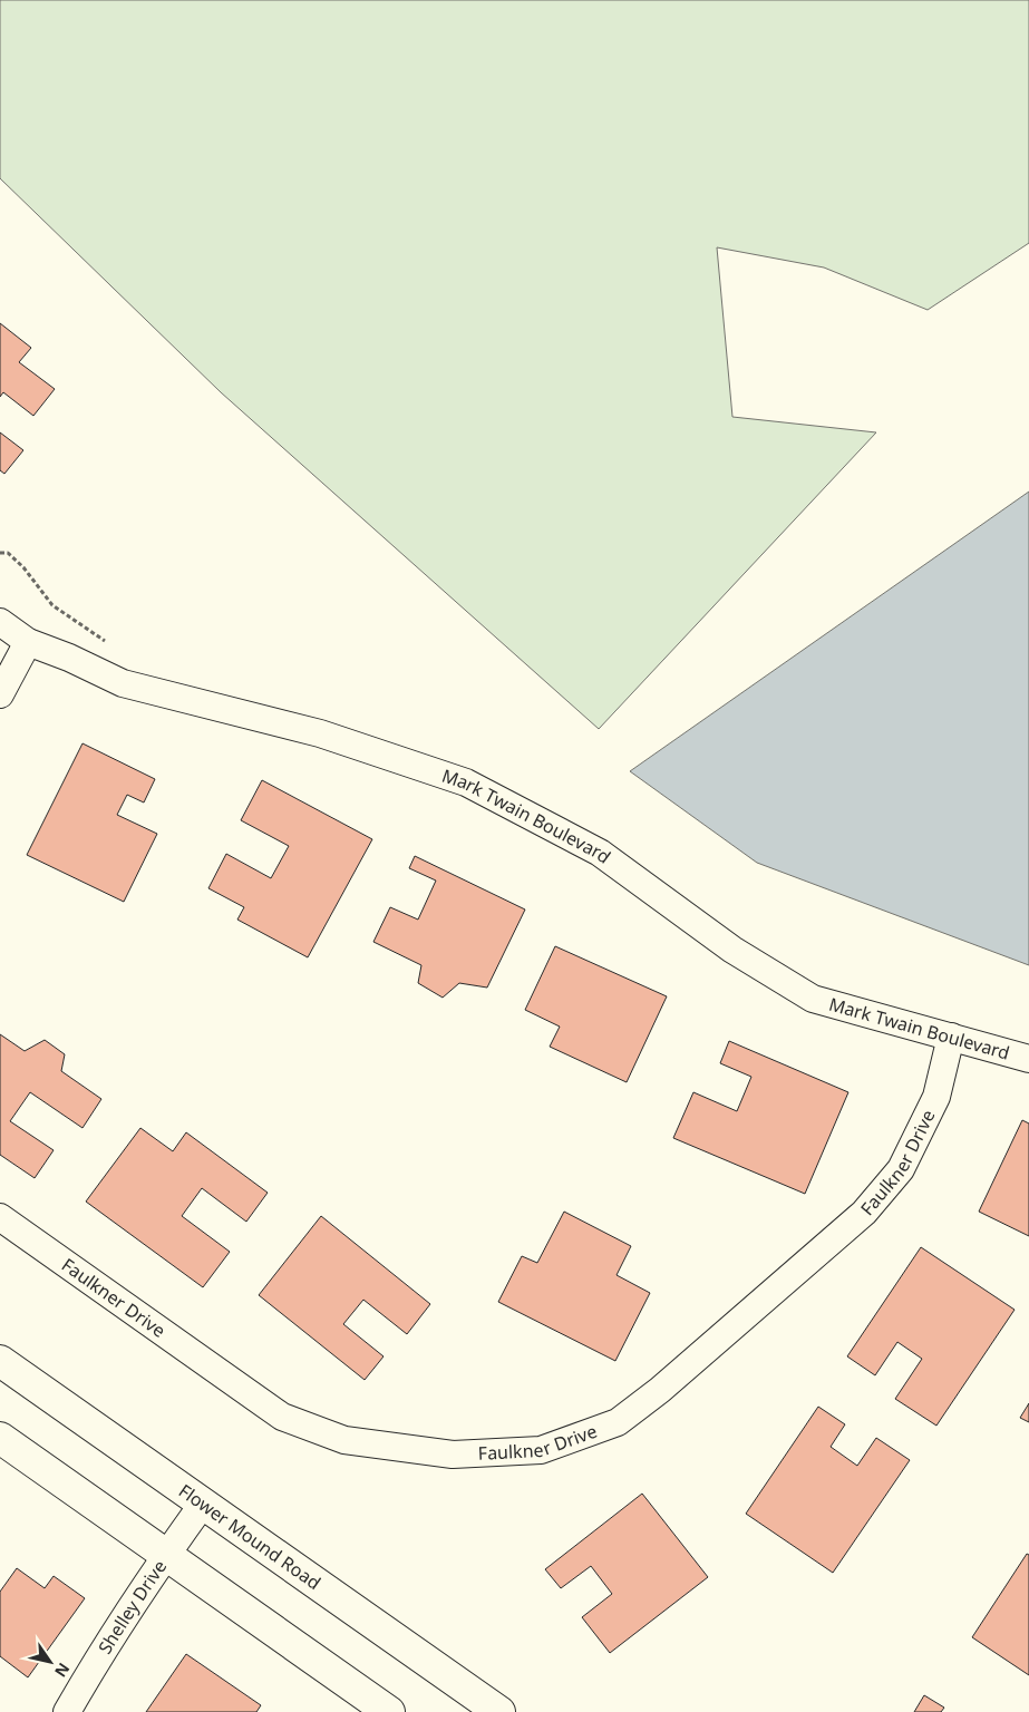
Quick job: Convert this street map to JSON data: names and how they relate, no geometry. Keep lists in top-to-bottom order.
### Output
{
  "streets": {
    "main road": ["Flower Mound Road"],
    "street": ["Mark Twain Boulevard", "Faulkner Drive", "Shelley Drive"]
  },
  "crossings": [
    ["Mark Twain Boulevard", "Faulkner Drive"],
    ["Flower Mound Road", "Shelley Drive"]
  ],
  "north": "bottom right"
}
